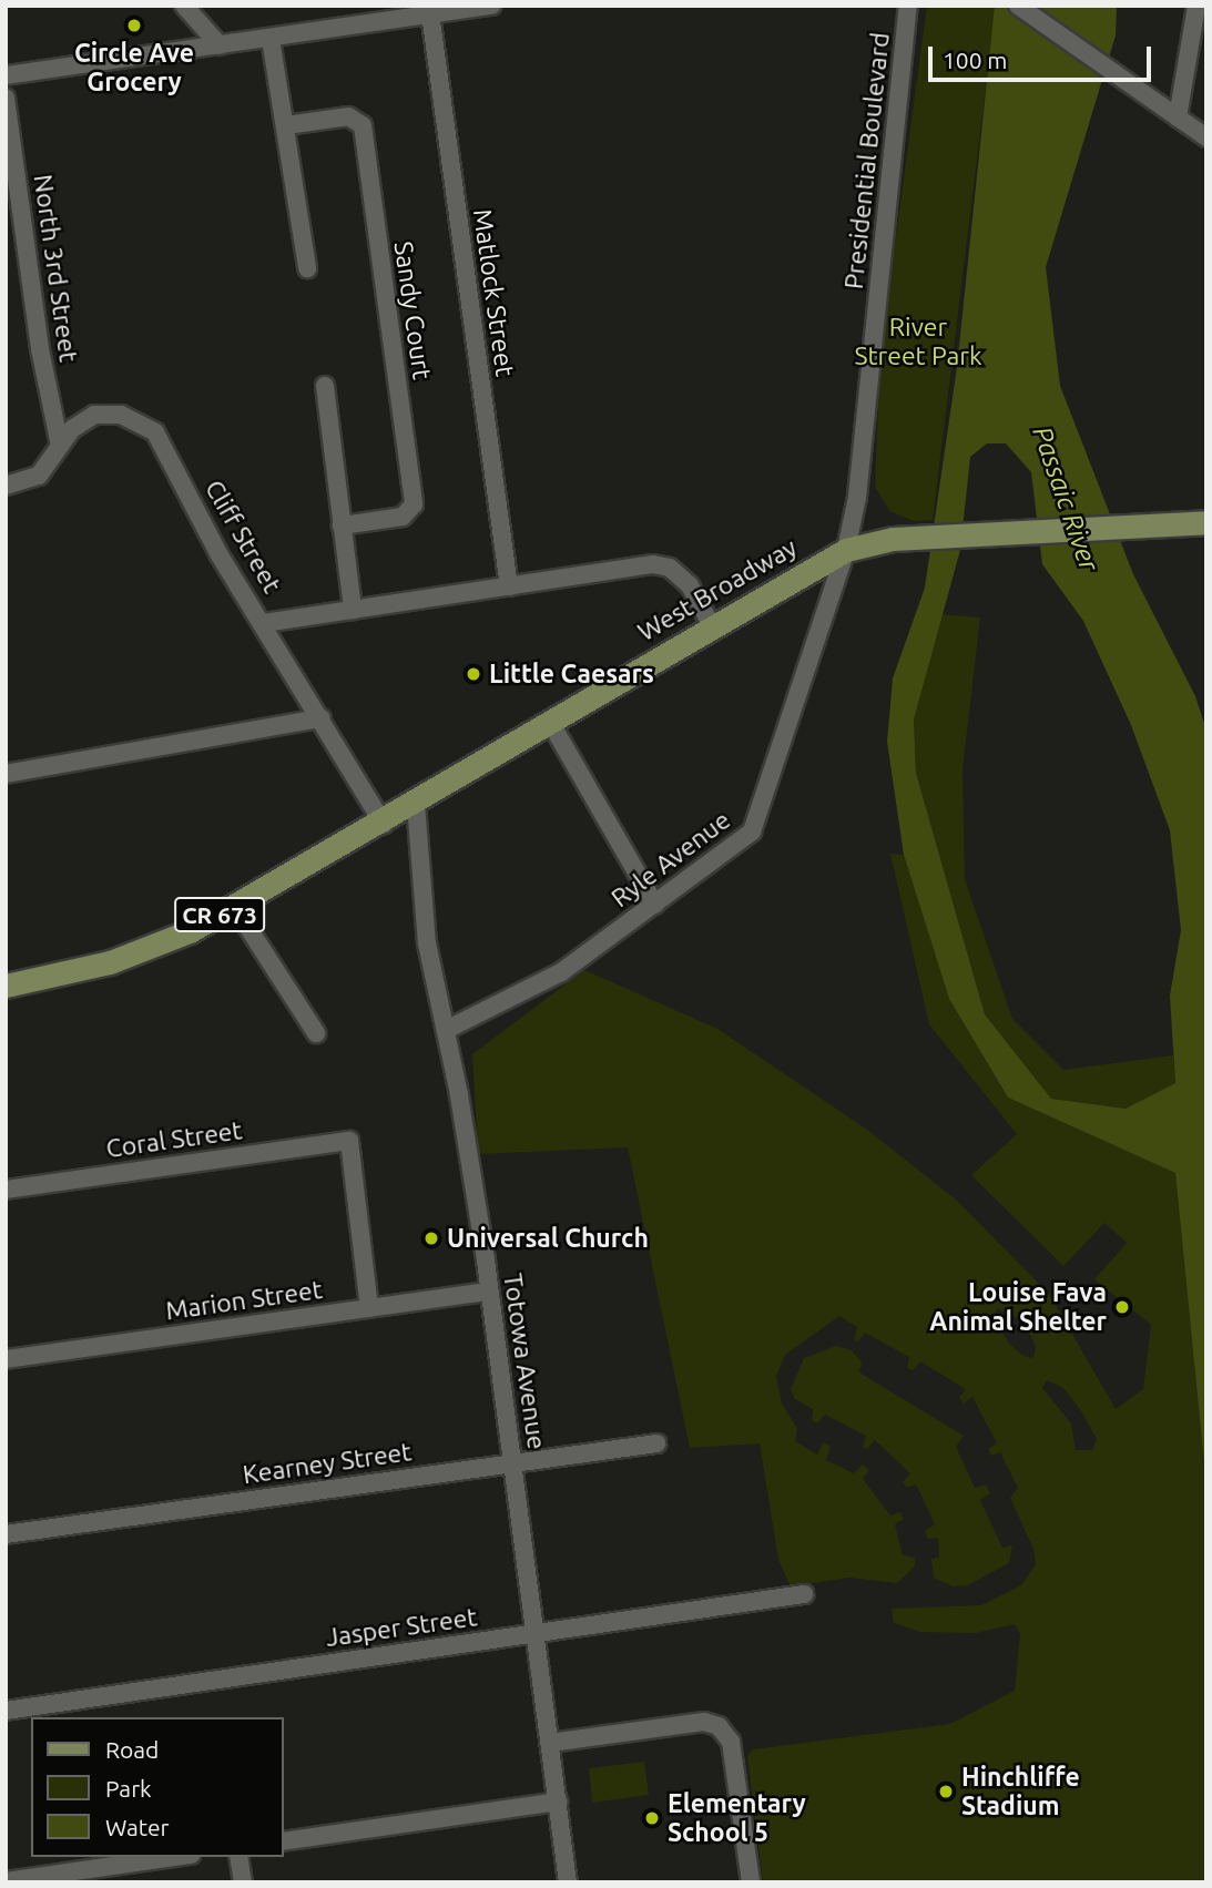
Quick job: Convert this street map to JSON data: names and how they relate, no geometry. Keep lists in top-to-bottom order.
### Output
{
  "streets": {
    "main road": ["West Broadway", "CR 673"],
    "street": [
      "Presidential Boulevard",
      "North 3rd Street",
      "Matlock Street",
      "Sandy Court",
      "Cliff Street",
      "Ryle Avenue",
      "Coral Street",
      "Marion Street",
      "Totowa Avenue",
      "Kearney Street",
      "Jasper Street"
    ]
  },
  "crossings": [
    ["Presidential Boulevard", "West Broadway"],
    ["Presidential Boulevard", "Ryle Avenue"],
    ["North 3rd Street", "Cliff Street"],
    ["Cliff Street", "West Broadway"],
    ["West Broadway", "Ryle Avenue"],
    ["West Broadway", "Totowa Avenue"],
    ["Ryle Avenue", "Totowa Avenue"],
    ["Coral Street", "Marion Street"],
    ["Marion Street", "Totowa Avenue"],
    ["Totowa Avenue", "Kearney Street"],
    ["Totowa Avenue", "Jasper Street"]
  ],
  "water": ["Passaic River"],
  "parks": ["River Street Park"],
  "places": [
    "Circle Ave Grocery",
    "Little Caesars",
    "Universal Church",
    "Louise Fava Animal Shelter",
    "Hinchliffe Stadium",
    "Elementary School 5"
  ],
  "legend": ["Road", "Park", "Water"],
  "scale_bar": "100 m"
}
